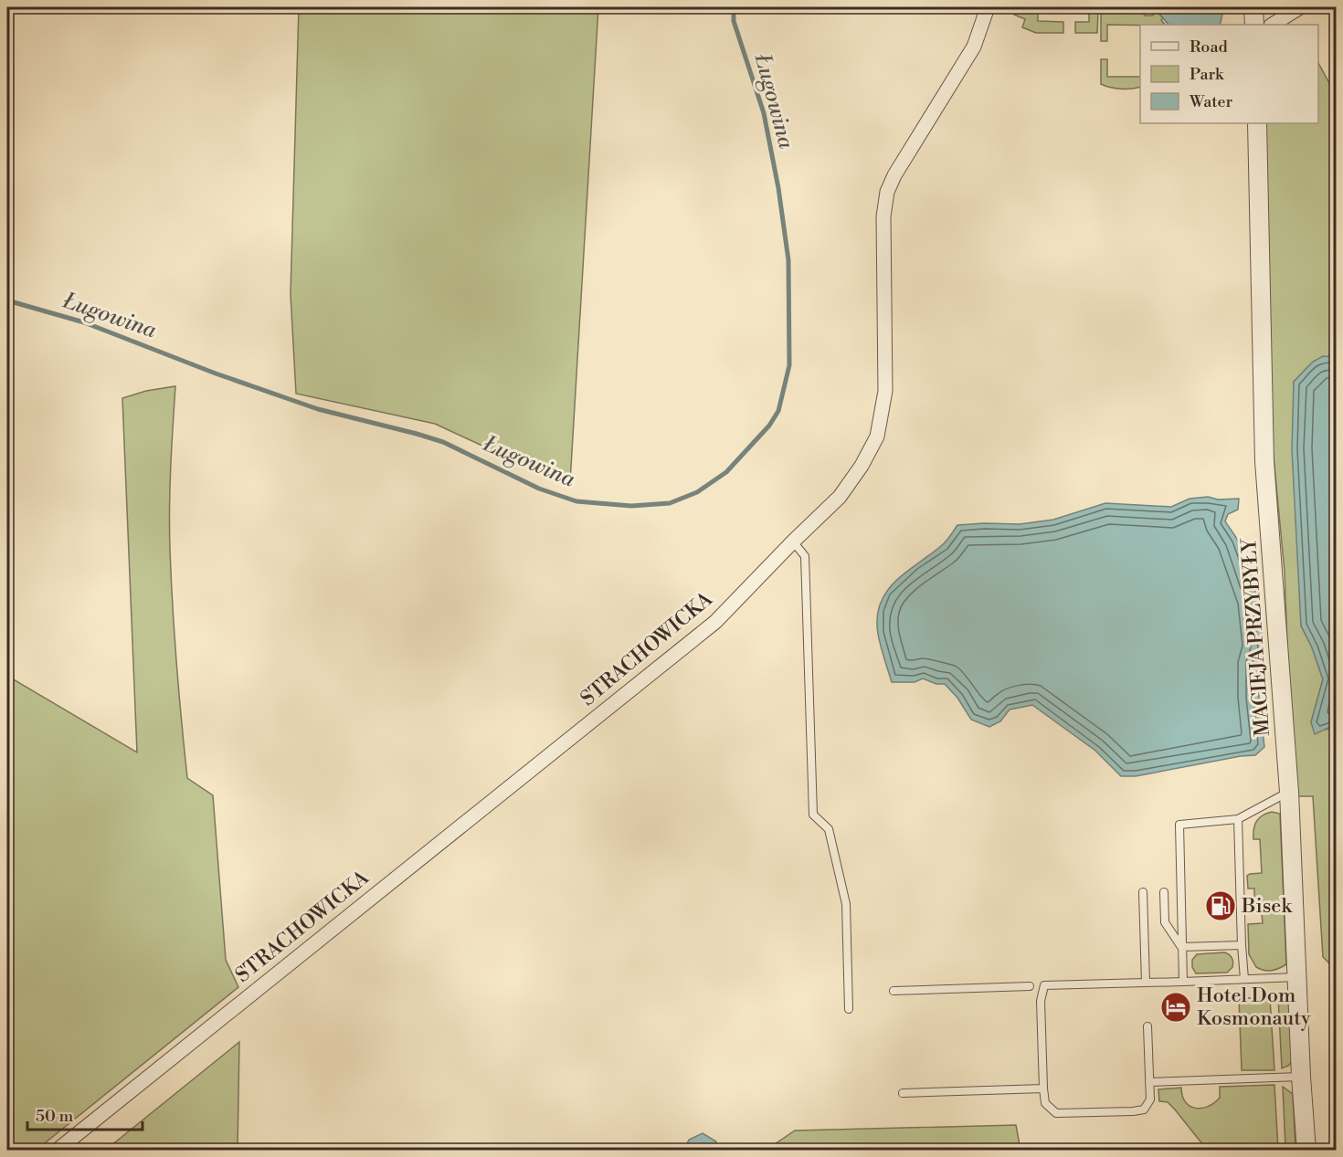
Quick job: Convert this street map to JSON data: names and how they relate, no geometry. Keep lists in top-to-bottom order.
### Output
{
  "streets": {
    "street": ["MACIEJA PRZYBYŁY", "STRACHOWICKA"]
  },
  "water": ["Ługowina"],
  "places": {
    "fuel station": ["Bisek"],
    "hotel": ["Hotel Dom Kosmonauty"]
  },
  "legend": ["Road", "Park", "Water"],
  "scale_bar": "50 m"
}
